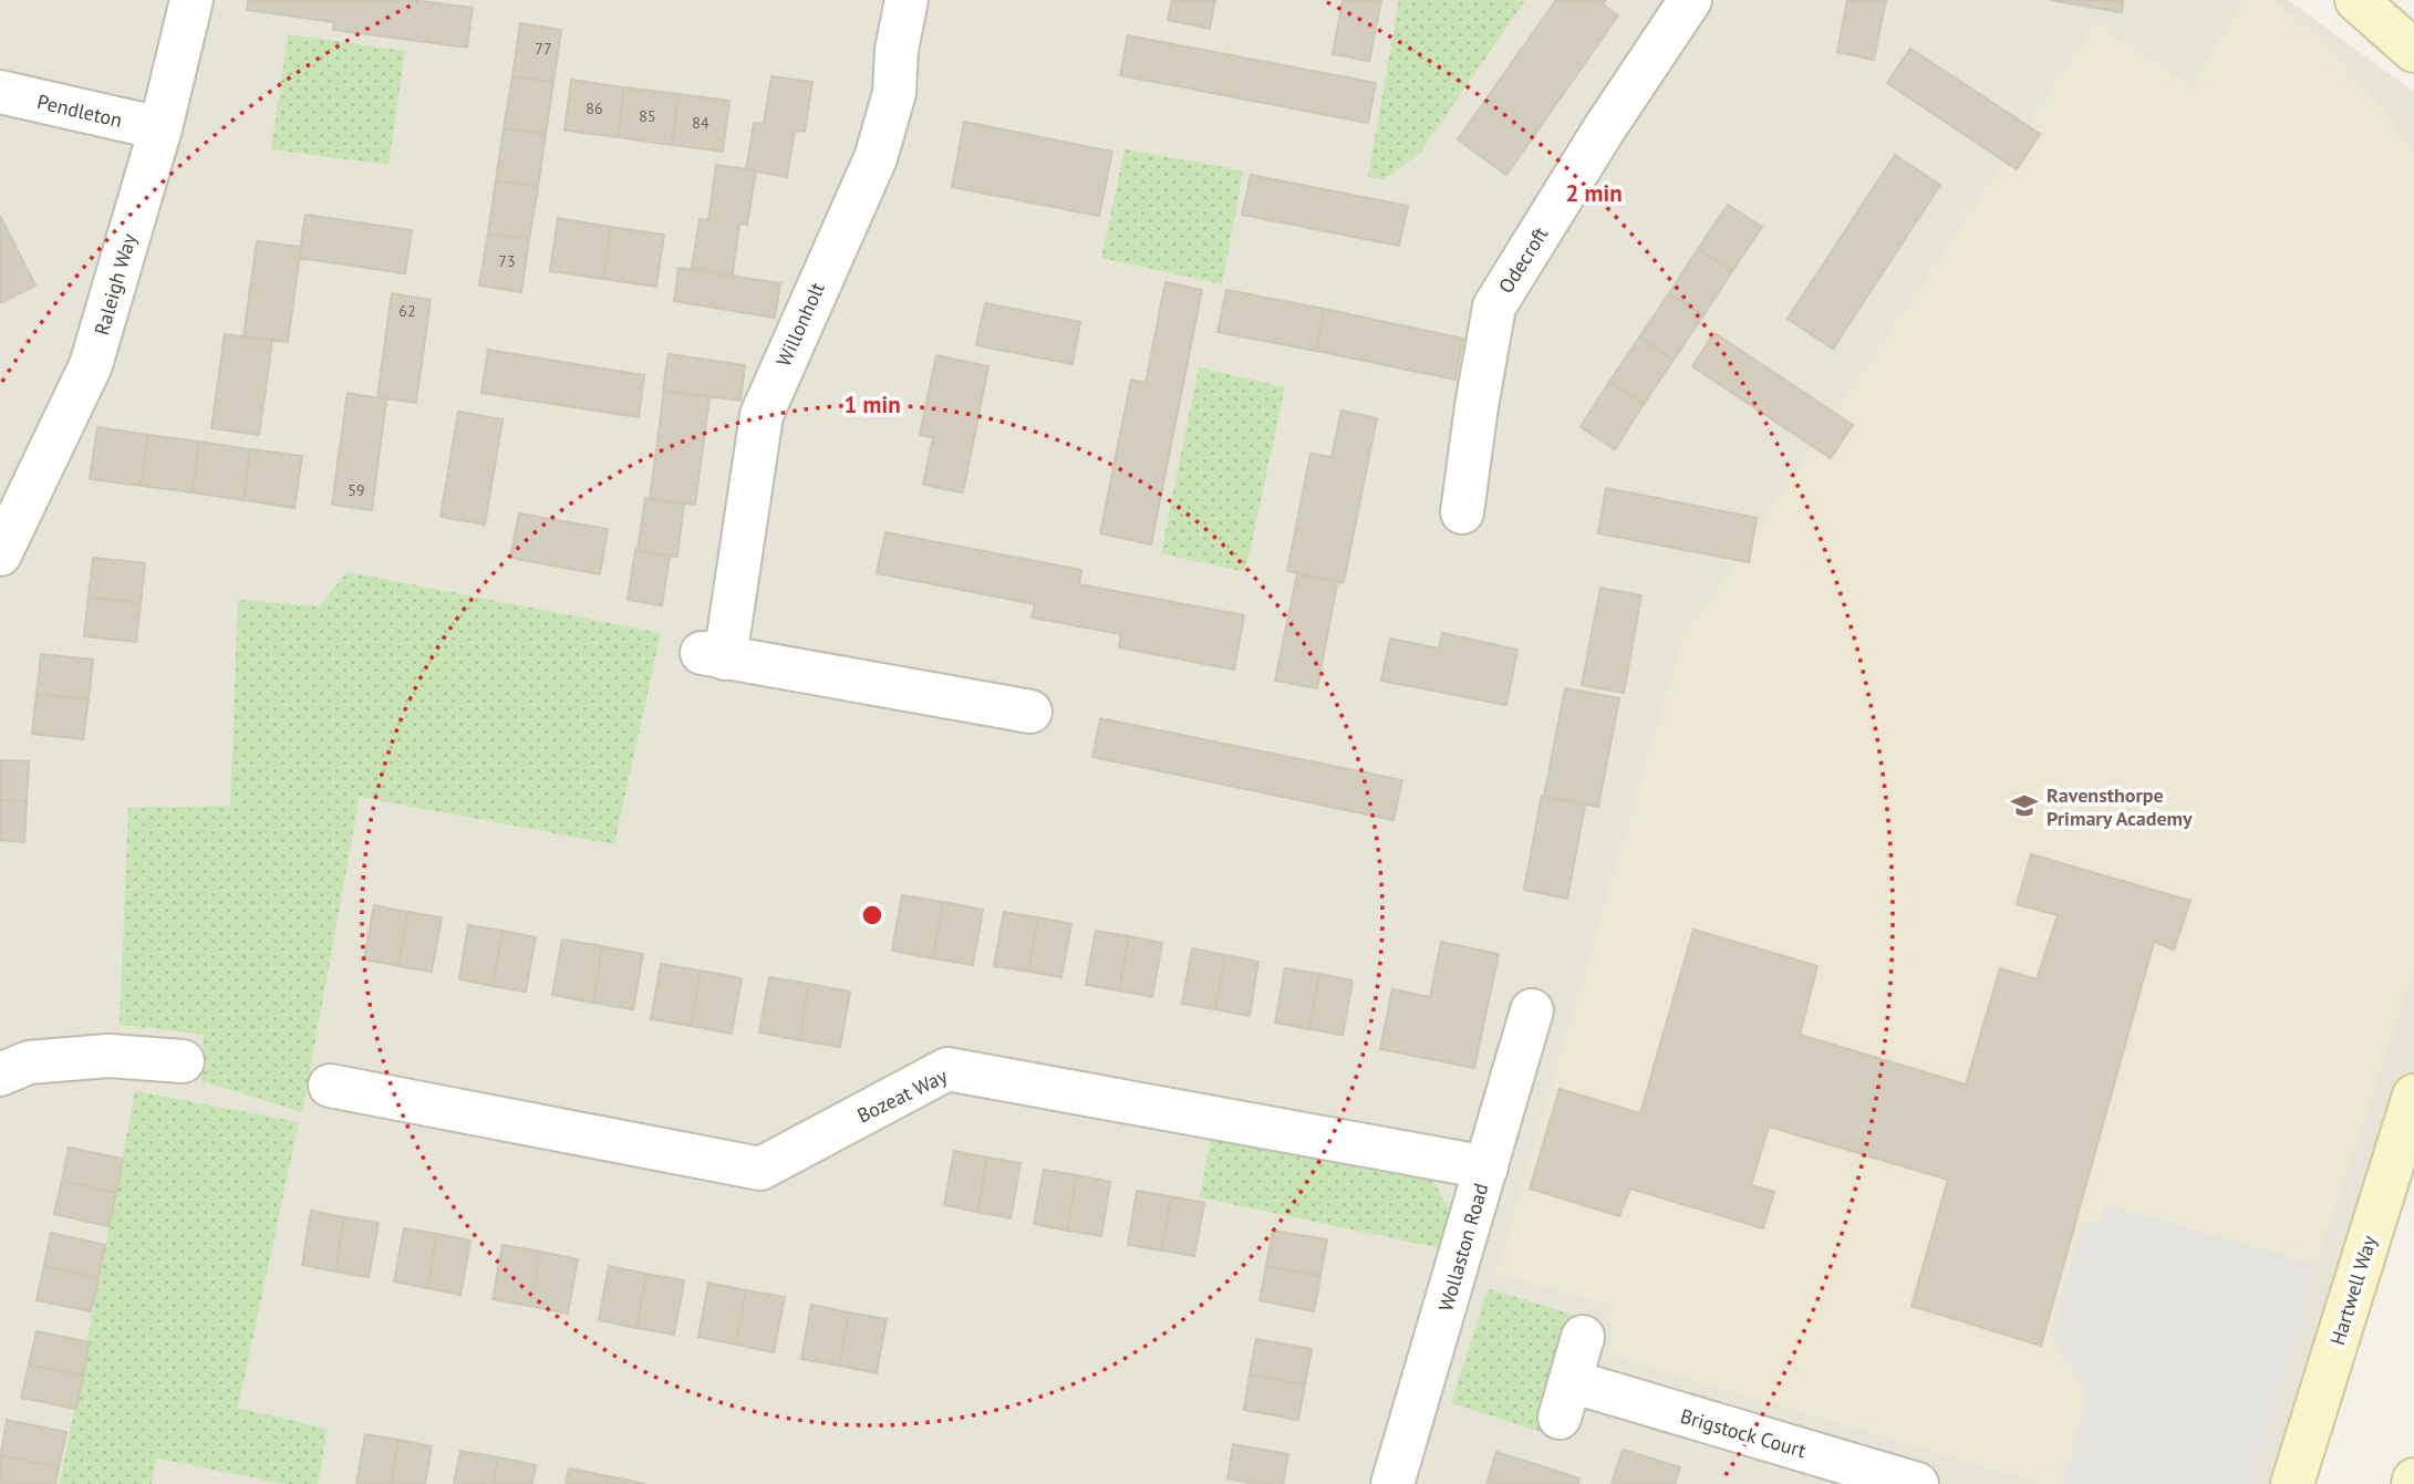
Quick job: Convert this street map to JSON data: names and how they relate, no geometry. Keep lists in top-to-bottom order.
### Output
{
  "streets": {
    "street": [
      "Pendleton",
      "Odecroft",
      "Raleigh Way",
      "Willonholt",
      "Bozeat Way",
      "Wollaston Road",
      "Hartwell Way",
      "Brigstock Court"
    ]
  },
  "crossings": [
    ["Pendleton", "Raleigh Way"],
    ["Bozeat Way", "Wollaston Road"]
  ],
  "places": {
    "school or university": ["Ravensthorpe Primary Academy"]
  },
  "house_numbers": [
    "77",
    "86",
    "85",
    "84",
    "73",
    "62",
    "59"
  ],
  "rings": ["2 min", "1 min"]
}
